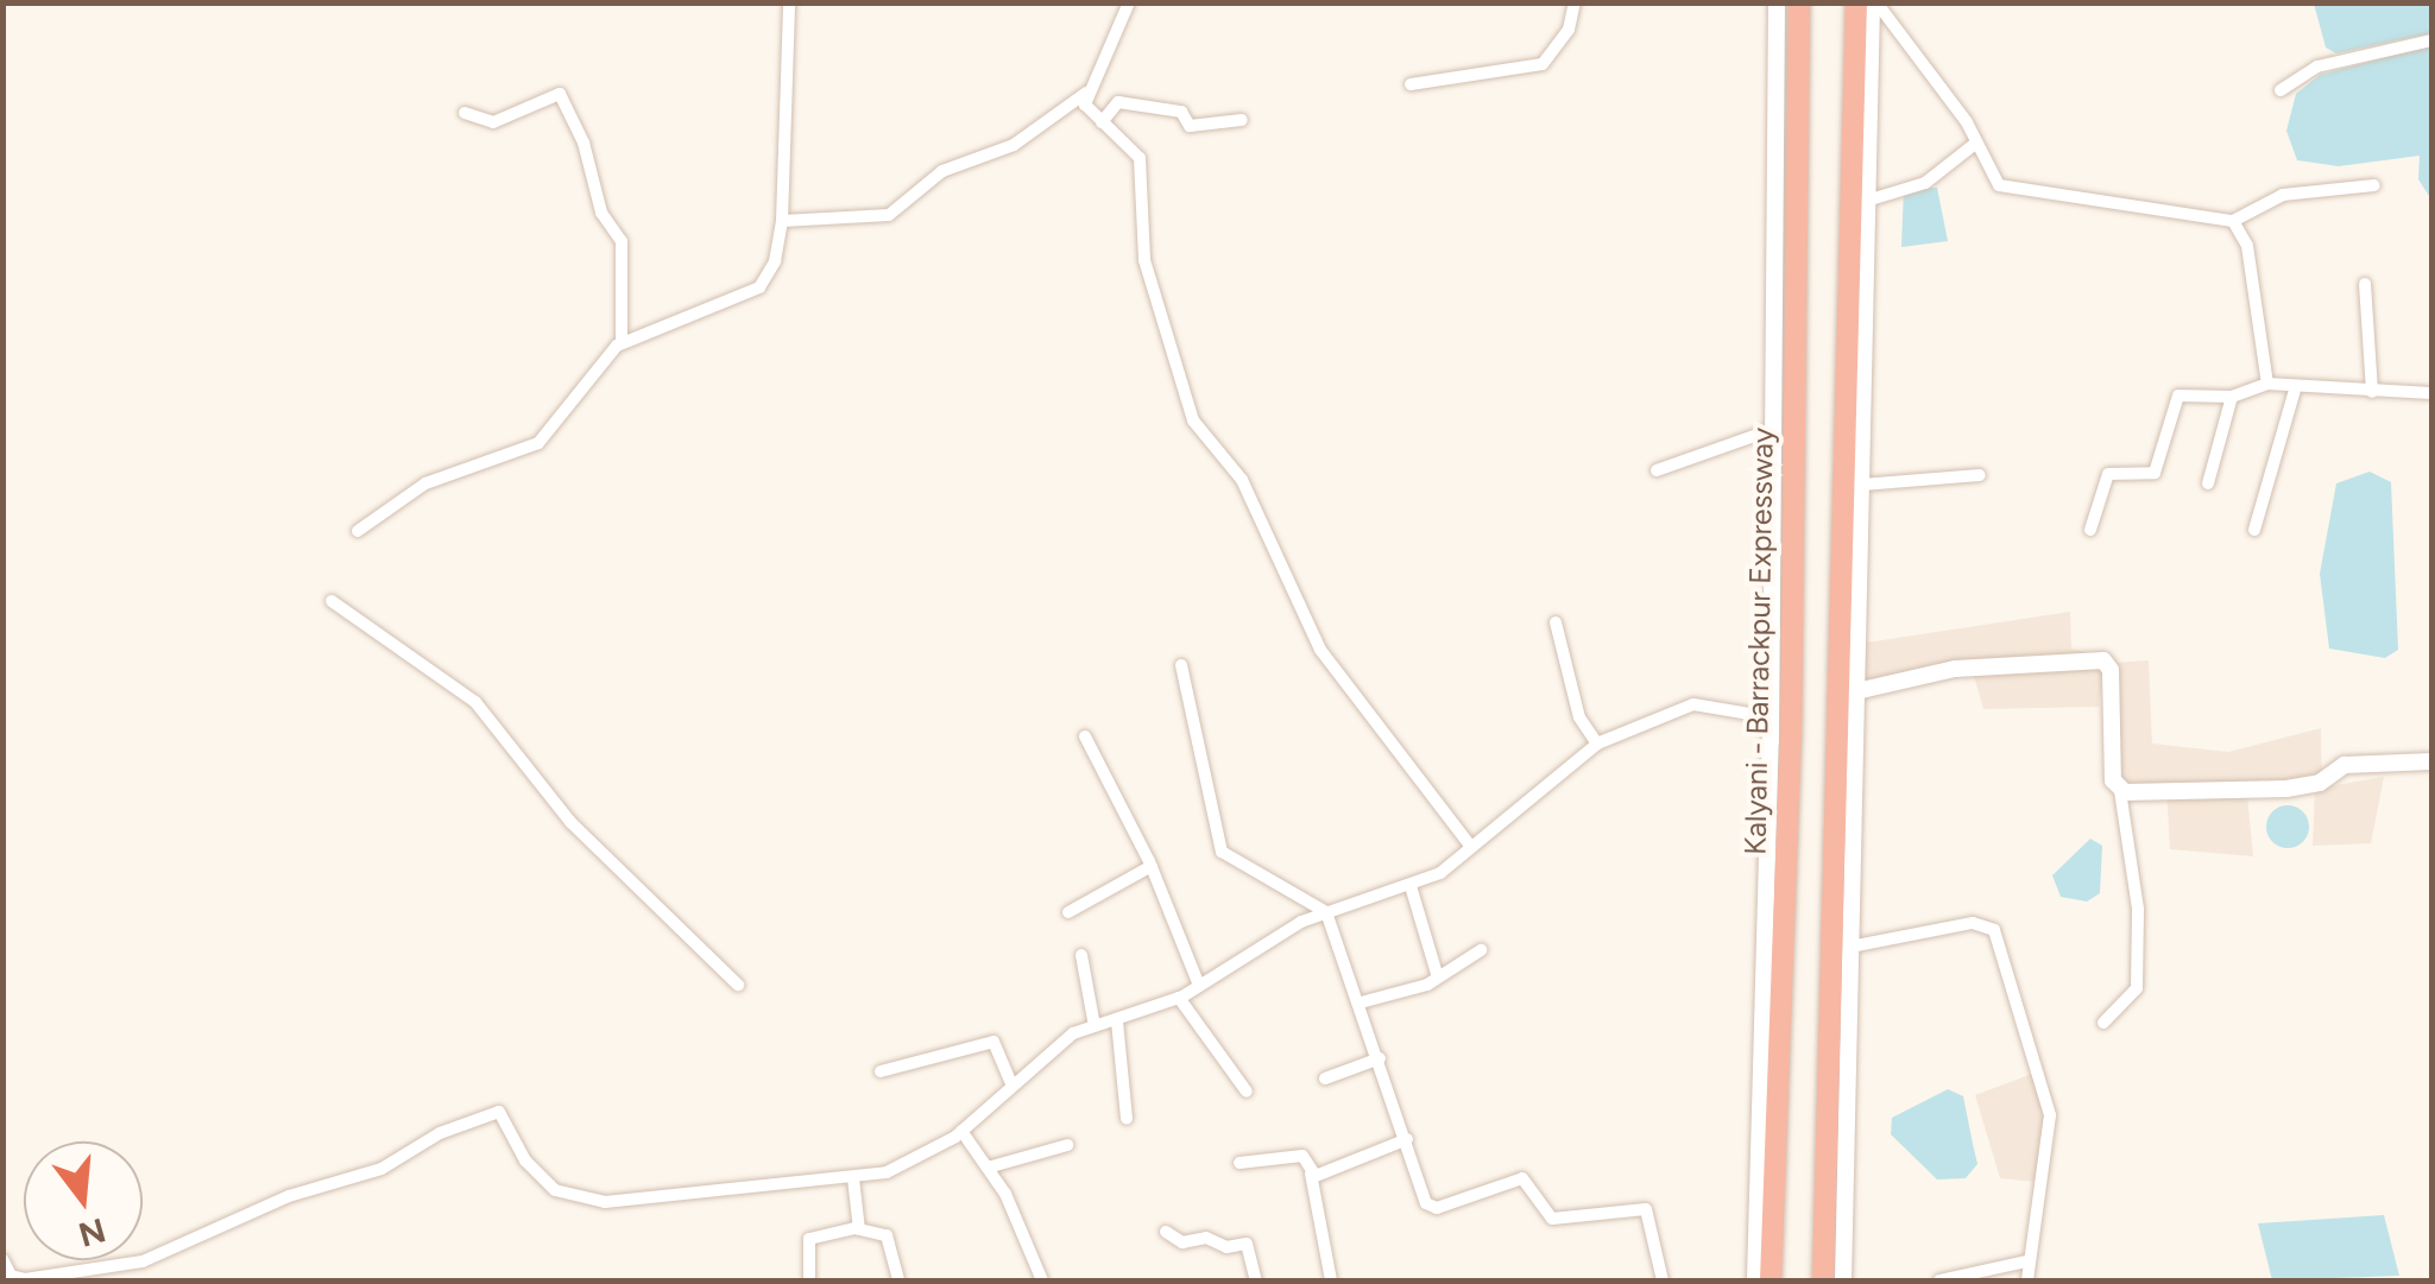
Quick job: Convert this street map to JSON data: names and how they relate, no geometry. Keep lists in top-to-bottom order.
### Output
{
  "streets": {
    "highway": ["Kalyani - Barrackpur Expressway"]
  },
  "north": "bottom"
}
